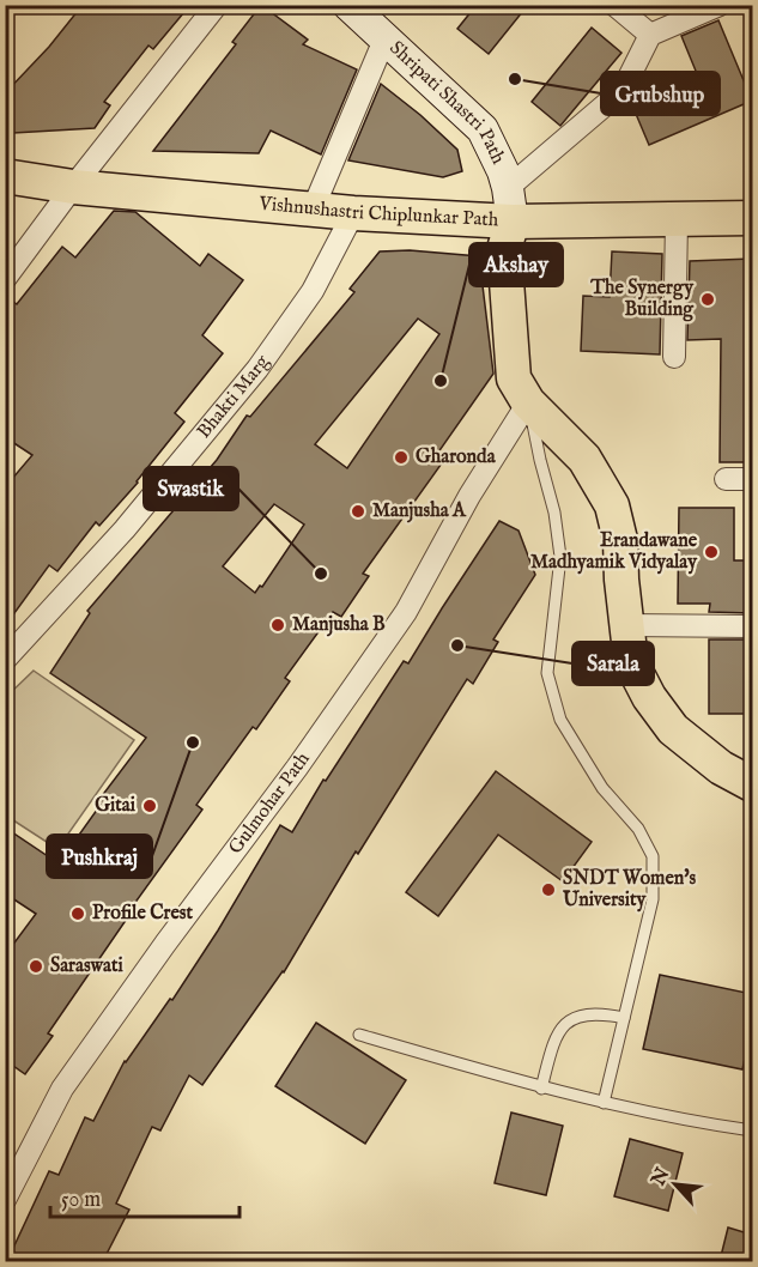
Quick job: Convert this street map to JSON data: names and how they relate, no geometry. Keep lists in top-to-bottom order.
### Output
{
  "streets": {
    "main road": ["Vishnushastri Chiplunkar Path"],
    "street": ["Shripati Shastri Path", "Bhakti Marg", "Gulmohar Path"]
  },
  "crossings": [
    ["Shripati Shastri Path", "Vishnushastri Chiplunkar Path"],
    ["Vishnushastri Chiplunkar Path", "Bhakti Marg"]
  ],
  "places": [
    "Grubshup",
    "The Synergy Building",
    "Akshay",
    "Gharonda",
    "Manjusha A",
    "Erandawane Madhyamik Vidyalay",
    "Swastik",
    "Manjusha B",
    "Sarala",
    "Pushkraj",
    "Gitai",
    "SNDT Women's University",
    "Profile Crest",
    "Saraswati"
  ],
  "scale_bar": "50 m",
  "north": "top left"
}
